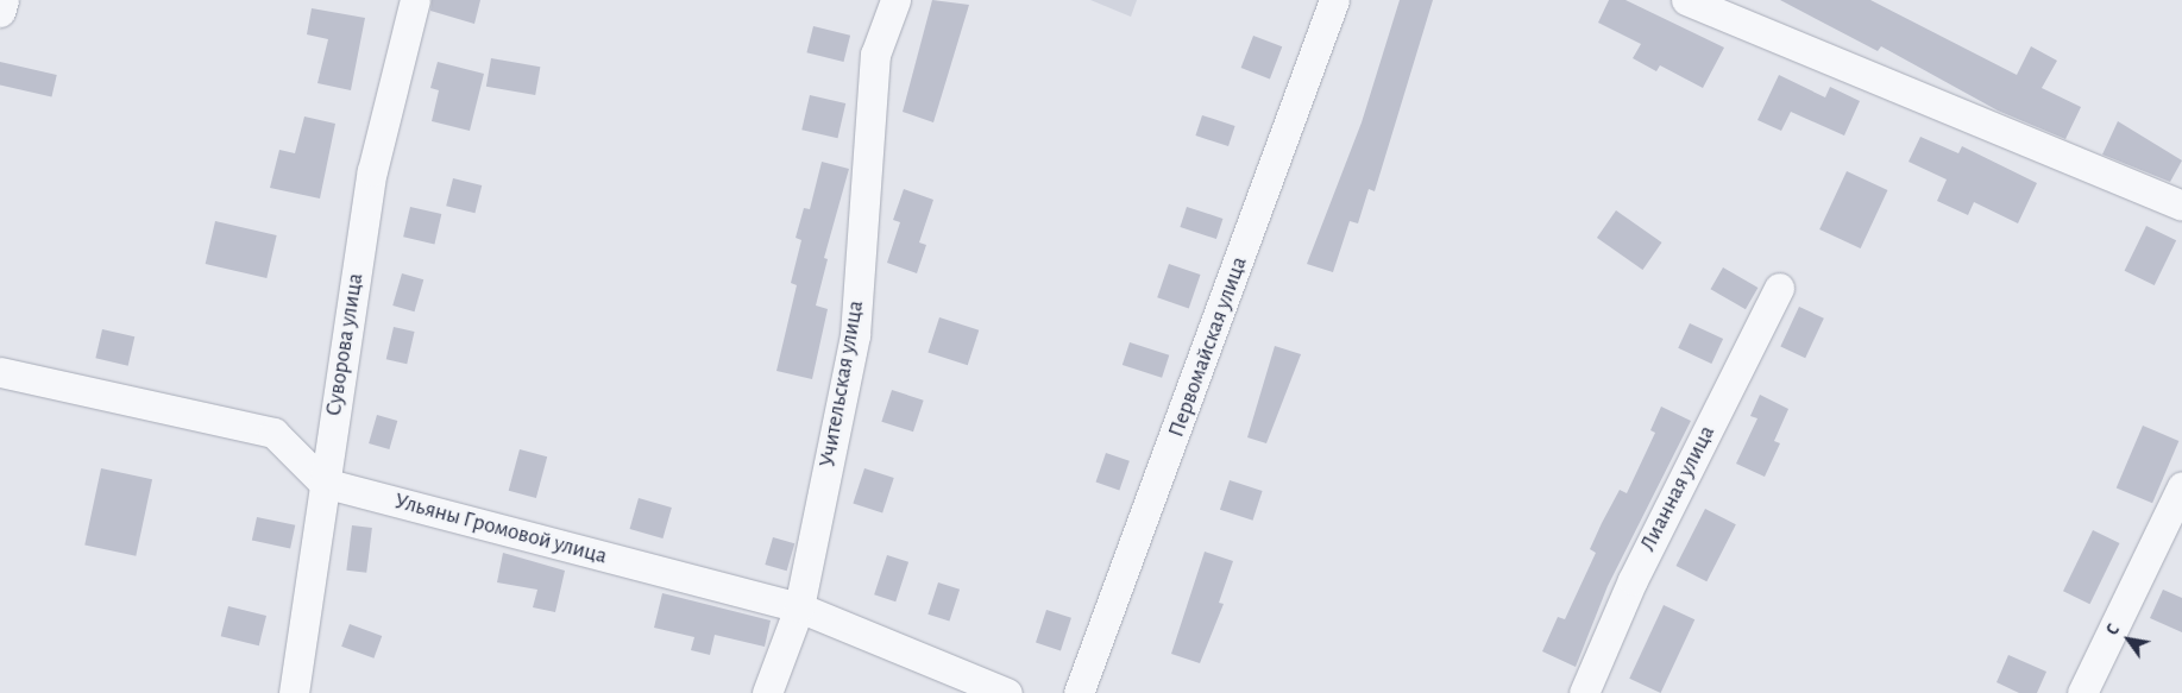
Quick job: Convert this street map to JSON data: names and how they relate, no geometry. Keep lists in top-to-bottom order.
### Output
{
  "streets": {
    "street": [
      "Суворова улица",
      "Первомайская улица",
      "Учительская улица",
      "Лианная улица",
      "Ульяны Громовой улица"
    ]
  },
  "crossings": [
    ["Суворова улица", "Ульяны Громовой улица"],
    ["Учительская улица", "Ульяны Громовой улица"]
  ],
  "north": "top left"
}
